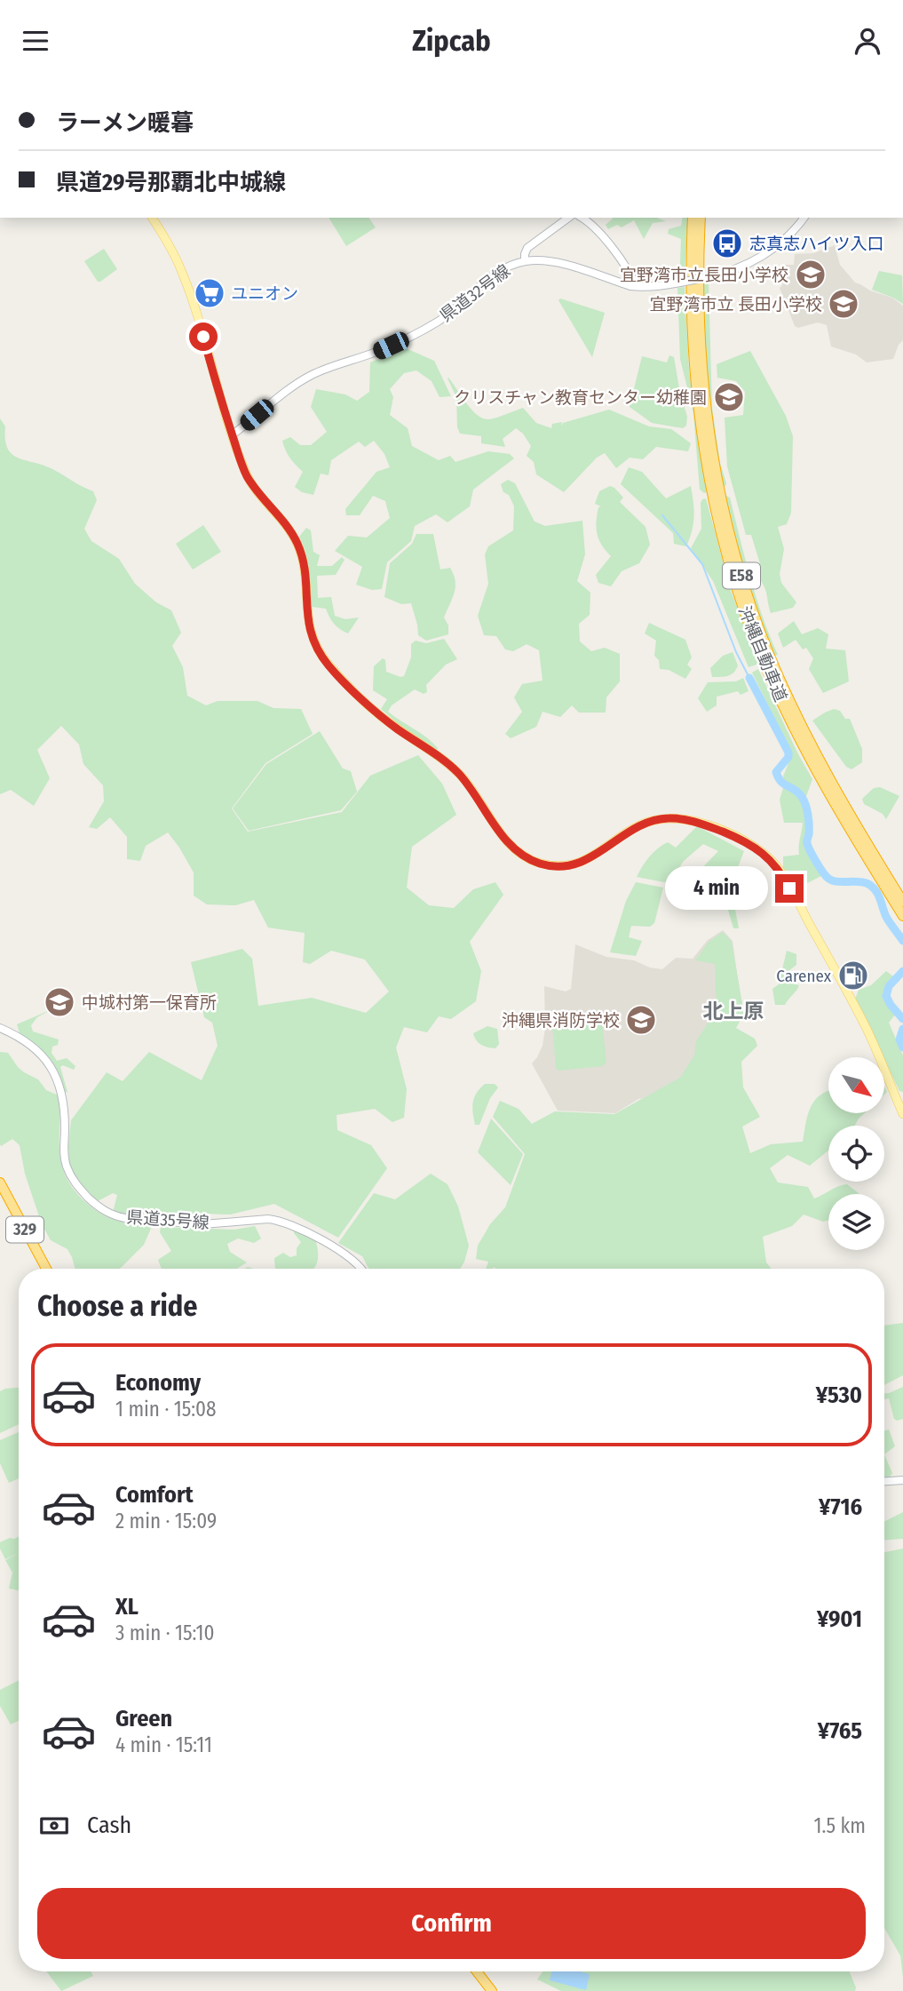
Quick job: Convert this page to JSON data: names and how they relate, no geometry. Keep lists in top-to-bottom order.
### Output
{
  "streets": {
    "highway": ["E58", "沖縄自動車道", "329"],
    "main road": ["県道32号線", "県道35号線"]
  },
  "districts": ["北上原"],
  "places": {
    "bus stop": ["志真志ハイツ入口"],
    "school or university": [
      "宜野湾市立長田小学校",
      "宜野湾市立 長田小学校",
      "クリスチャン教育センター幼稚園",
      "中城村第一保育所",
      "沖縄県消防学校"
    ],
    "supermarket": ["ユニオン"],
    "fuel station": ["Carenex"]
  },
  "north": "bottom right",
  "page": {
    "header": "Zipcab",
    "banner": ["ラーメン暖暮", "県道29号那覇北中城線"],
    "bubble": "4 min",
    "heading": "Choose a ride",
    "list": [
      {
        "name": "Economy",
        "note": "1 min · 15:08",
        "value": "¥530"
      },
      {
        "name": "Comfort",
        "note": "2 min · 15:09",
        "value": "¥716"
      },
      {
        "name": "XL",
        "note": "3 min · 15:10",
        "value": "¥901"
      },
      {
        "name": "Green",
        "note": "4 min · 15:11",
        "value": "¥765"
      }
    ],
    "pay": ["Cash", "1.5 km"],
    "buttons": "Confirm"
  }
}
